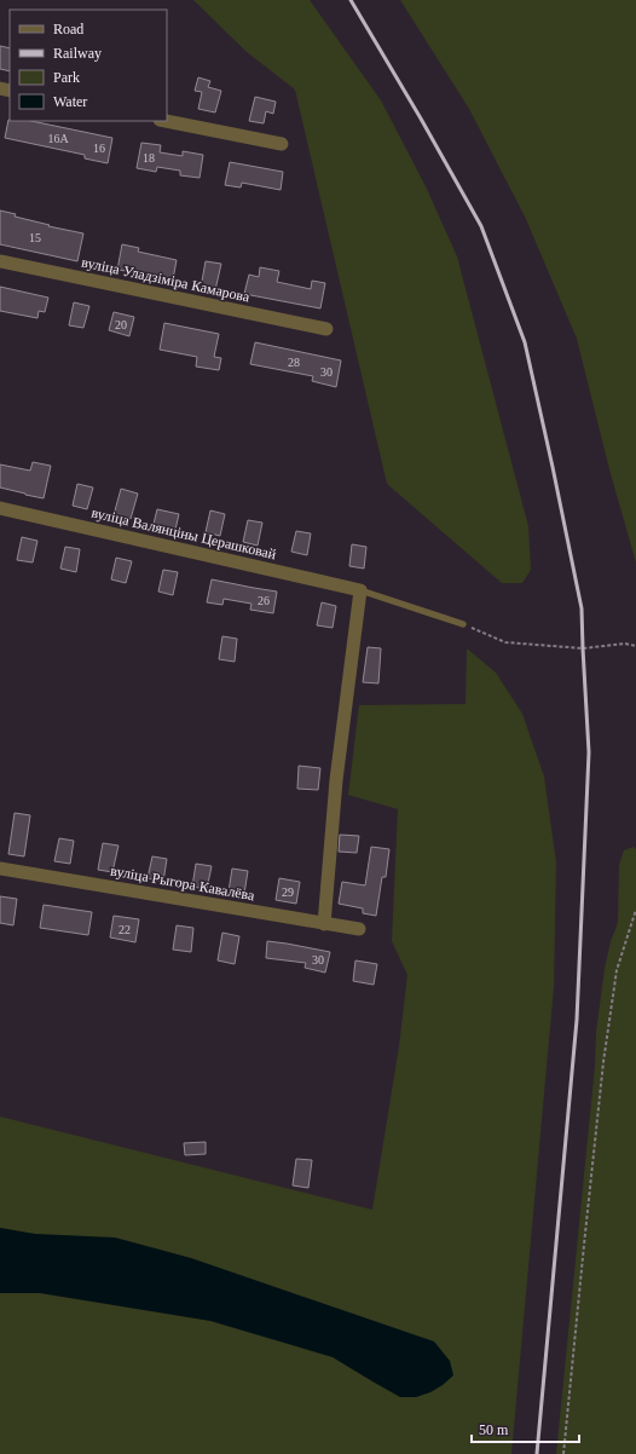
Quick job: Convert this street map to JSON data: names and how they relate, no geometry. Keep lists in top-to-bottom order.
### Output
{
  "streets": {
    "street": ["вуліца Уладзіміра Камарова", "вуліца Валянціны Церашковай", "вуліца Рыгора Кавалёва"]
  },
  "house_numbers": [
    "16А",
    "16",
    "18",
    "15",
    "20",
    "28",
    "30",
    "26",
    "29",
    "22",
    "30"
  ],
  "legend": [
    "Road",
    "Railway",
    "Park",
    "Water"
  ],
  "scale_bar": "50 m"
}
